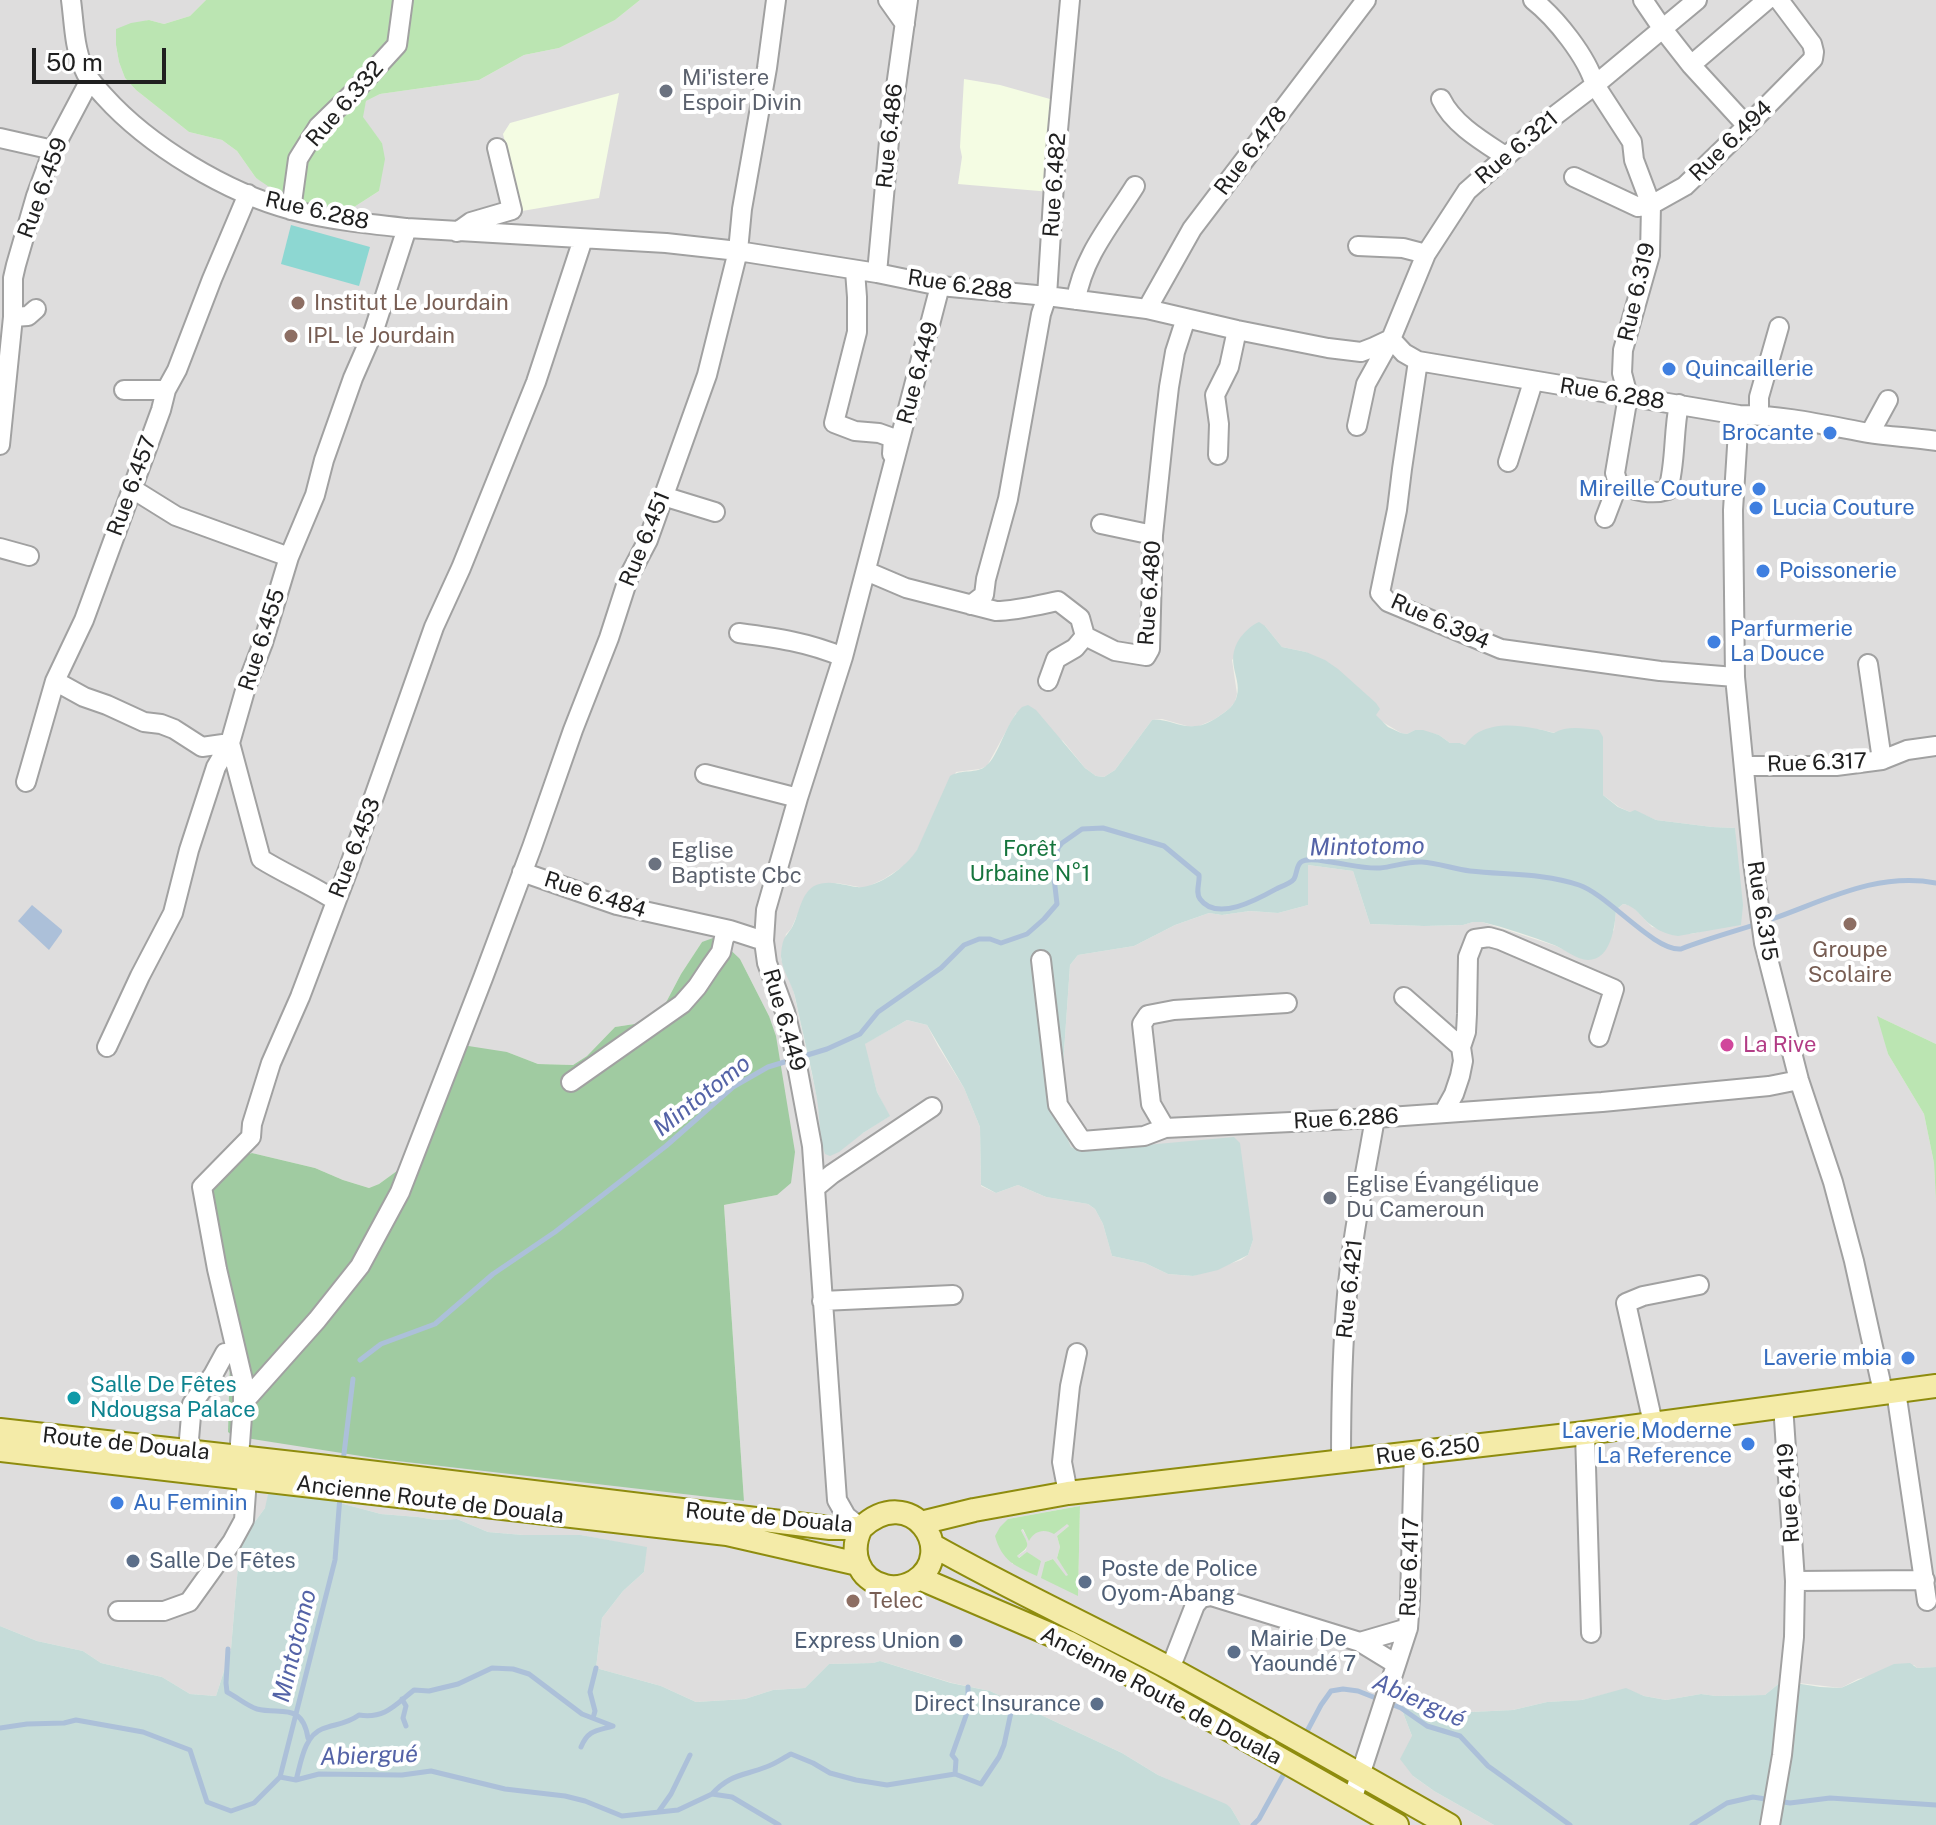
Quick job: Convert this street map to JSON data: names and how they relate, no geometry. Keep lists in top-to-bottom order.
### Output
{
  "streets": {
    "main road": ["Route de Douala", "Rue 6.250", "Ancienne Route de Douala"],
    "street": [
      "Rue 6.332",
      "Rue 6.486",
      "Rue 6.494",
      "Rue 6.321",
      "Rue 6.478",
      "Rue 6.482",
      "Rue 6.459",
      "Rue 6.288",
      "Rue 6.319",
      "Rue 6.449",
      "Rue 6.457",
      "Rue 6.451",
      "Rue 6.480",
      "Rue 6.394",
      "Rue 6.455",
      "Rue 6.317",
      "Rue 6.453",
      "Rue 6.484",
      "Rue 6.315",
      "Rue 6.286",
      "Rue 6.421",
      "Rue 6.419",
      "Rue 6.417"
    ]
  },
  "crossings": [
    ["Rue 6.332", "Rue 6.288"],
    ["Rue 6.486", "Rue 6.288"],
    ["Rue 6.494", "Rue 6.319"],
    ["Rue 6.321", "Rue 6.288"],
    ["Rue 6.321", "Rue 6.319"],
    ["Rue 6.478", "Rue 6.288"],
    ["Rue 6.482", "Rue 6.288"],
    ["Rue 6.459", "Rue 6.288"],
    ["Rue 6.288", "Rue 6.319"],
    ["Rue 6.288", "Rue 6.449"],
    ["Rue 6.288", "Rue 6.457"],
    ["Rue 6.288", "Rue 6.451"],
    ["Rue 6.288", "Rue 6.480"],
    ["Rue 6.288", "Rue 6.394"],
    ["Rue 6.288", "Rue 6.455"],
    ["Rue 6.288", "Rue 6.453"],
    ["Rue 6.288", "Rue 6.315"],
    ["Rue 6.449", "Rue 6.484"],
    ["Rue 6.449", "Route de Douala"],
    ["Rue 6.449", "Rue 6.250"],
    ["Rue 6.449", "Ancienne Route de Douala"],
    ["Rue 6.451", "Rue 6.453"],
    ["Rue 6.451", "Rue 6.484"],
    ["Rue 6.394", "Rue 6.315"],
    ["Rue 6.317", "Rue 6.315"],
    ["Rue 6.453", "Route de Douala"],
    ["Rue 6.315", "Rue 6.286"],
    ["Rue 6.315", "Rue 6.250"],
    ["Rue 6.286", "Rue 6.421"],
    ["Rue 6.421", "Rue 6.250"],
    ["Route de Douala", "Rue 6.250"],
    ["Route de Douala", "Ancienne Route de Douala"],
    ["Rue 6.250", "Rue 6.419"],
    ["Rue 6.250", "Ancienne Route de Douala"],
    ["Rue 6.250", "Rue 6.417"]
  ],
  "water": ["Mintotomo", "Abiergué"],
  "parks": ["Forêt Urbaine N°1"],
  "places": [
    "Mi'istere Espoir Divin",
    "Institut Le Jourdain",
    "IPL le Jourdain",
    "Quincaillerie",
    "Brocante",
    "Mireille Couture",
    "Lucia Couture",
    "Poissonerie",
    "Parfurmerie La Douce",
    "Eglise Baptiste Cbc",
    "Groupe Scolaire",
    "La Rive",
    "Eglise Évangélique Du Cameroun",
    "Laverie mbia",
    "Salle De Fêtes Ndougsa Palace",
    "Laverie Moderne La Reference",
    "Au Feminin",
    "Salle De Fêtes",
    "Poste de Police Oyom-Abang",
    "Telec",
    "Express Union",
    "Mairie De Yaoundé 7",
    "Direct Insurance"
  ],
  "scale_bar": "50 m"
}
